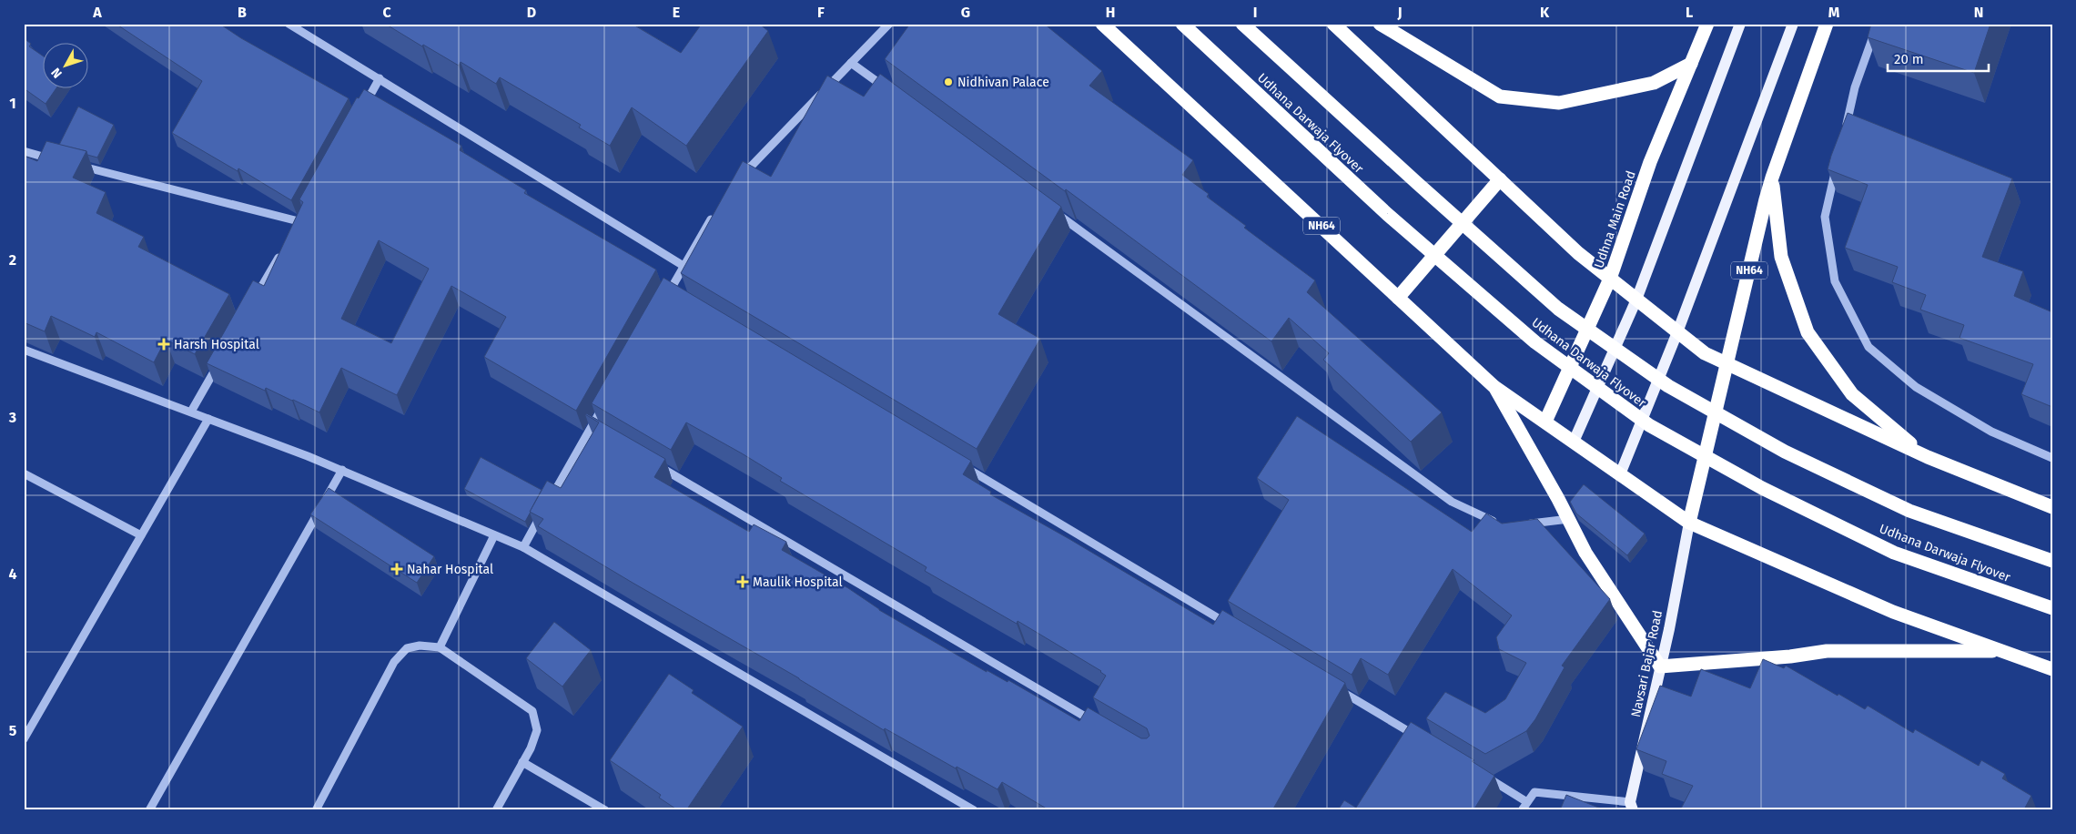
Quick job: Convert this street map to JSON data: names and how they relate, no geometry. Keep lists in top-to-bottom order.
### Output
{
  "streets": {
    "highway": ["Udhana Darwaja Flyover", "Udhna Main Road", "NH64"],
    "main road": ["Navsari Bajar Road"]
  },
  "crossings": [
    ["Udhna Main Road", "NH64"],
    ["NH64", "Navsari Bajar Road"]
  ],
  "places": {
    "other": ["Nidhivan Palace"],
    "health": ["Harsh Hospital", "Nahar Hospital", "Maulik Hospital"]
  },
  "scale_bar": "20 m",
  "north": "bottom left",
  "grid": {
    "columns": [
      "A",
      "B",
      "C",
      "D",
      "E",
      "F",
      "G",
      "H",
      "I",
      "J",
      "K",
      "L",
      "M",
      "N"
    ],
    "rows": [
      "1",
      "2",
      "3",
      "4",
      "5"
    ]
  }
}
